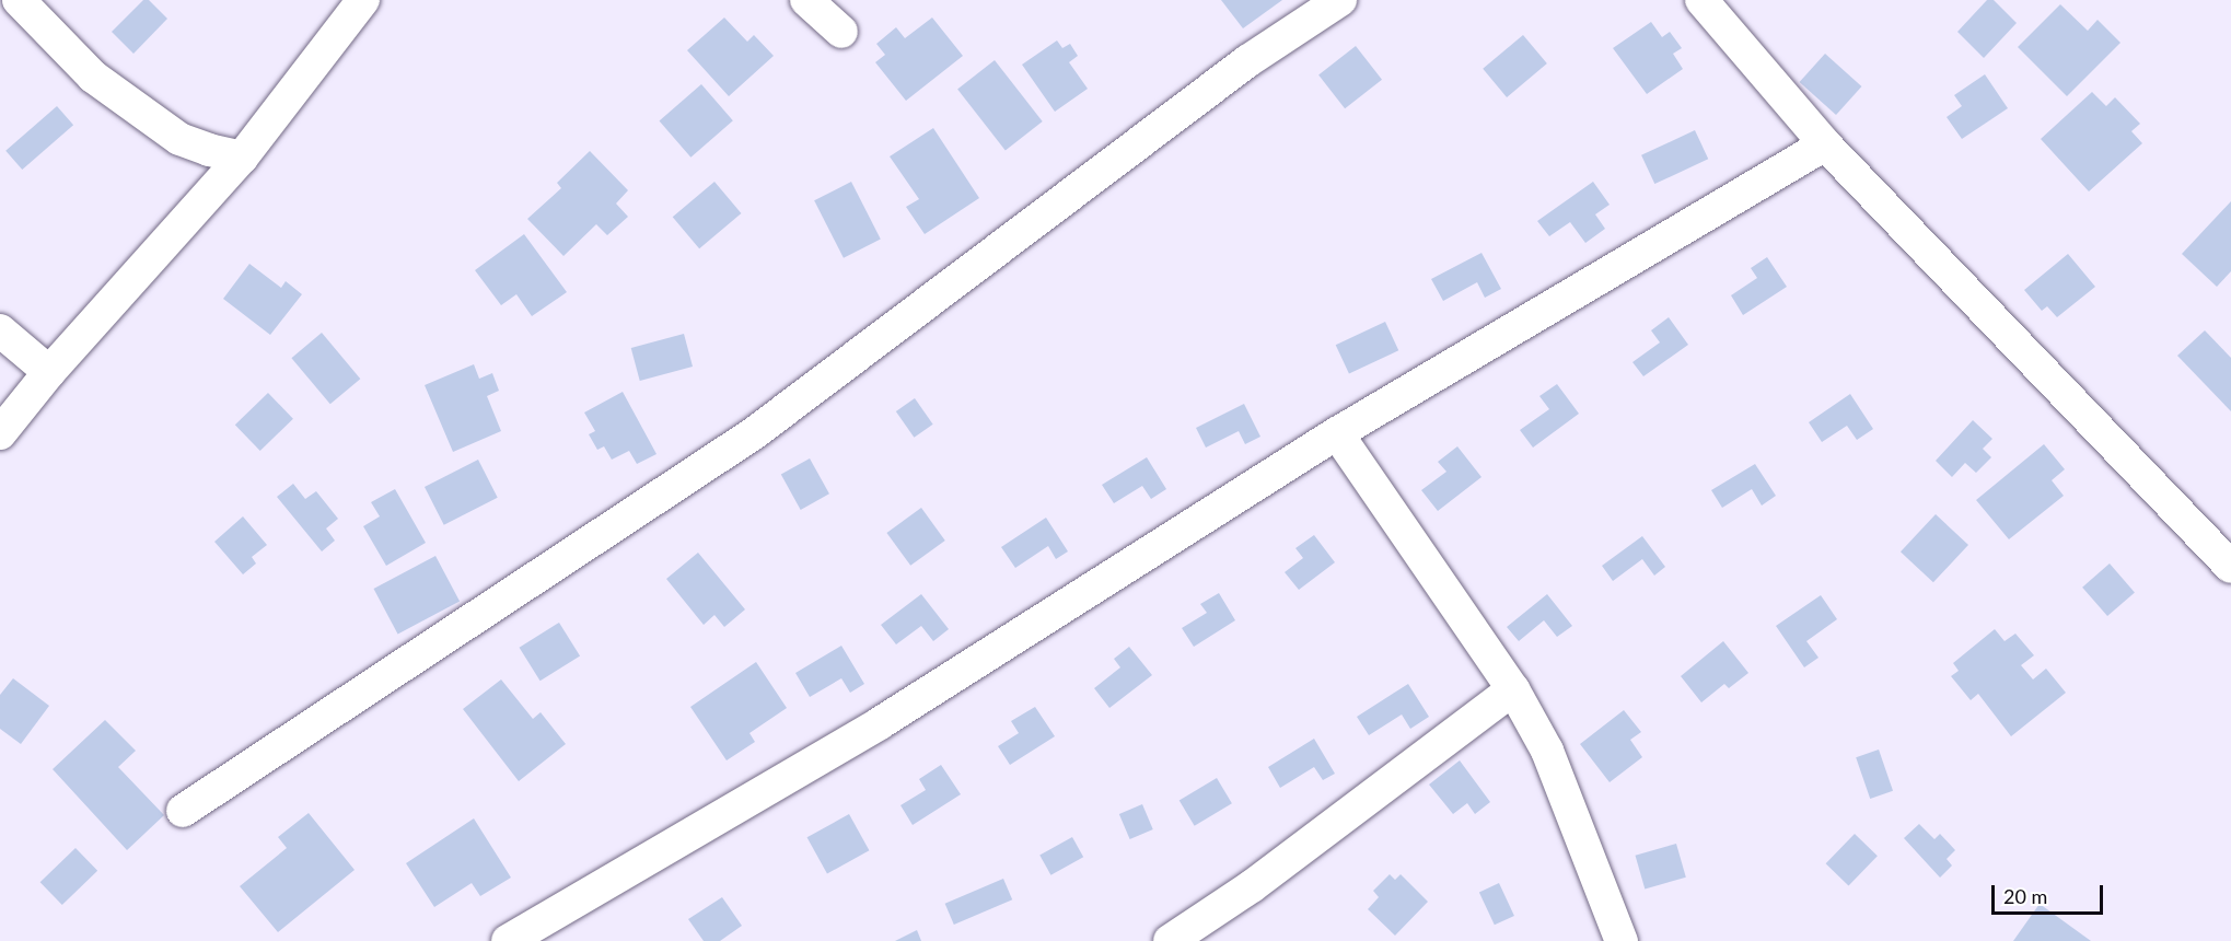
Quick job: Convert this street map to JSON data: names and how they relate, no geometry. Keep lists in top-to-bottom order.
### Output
{
  "scale_bar": "20 m"
}
